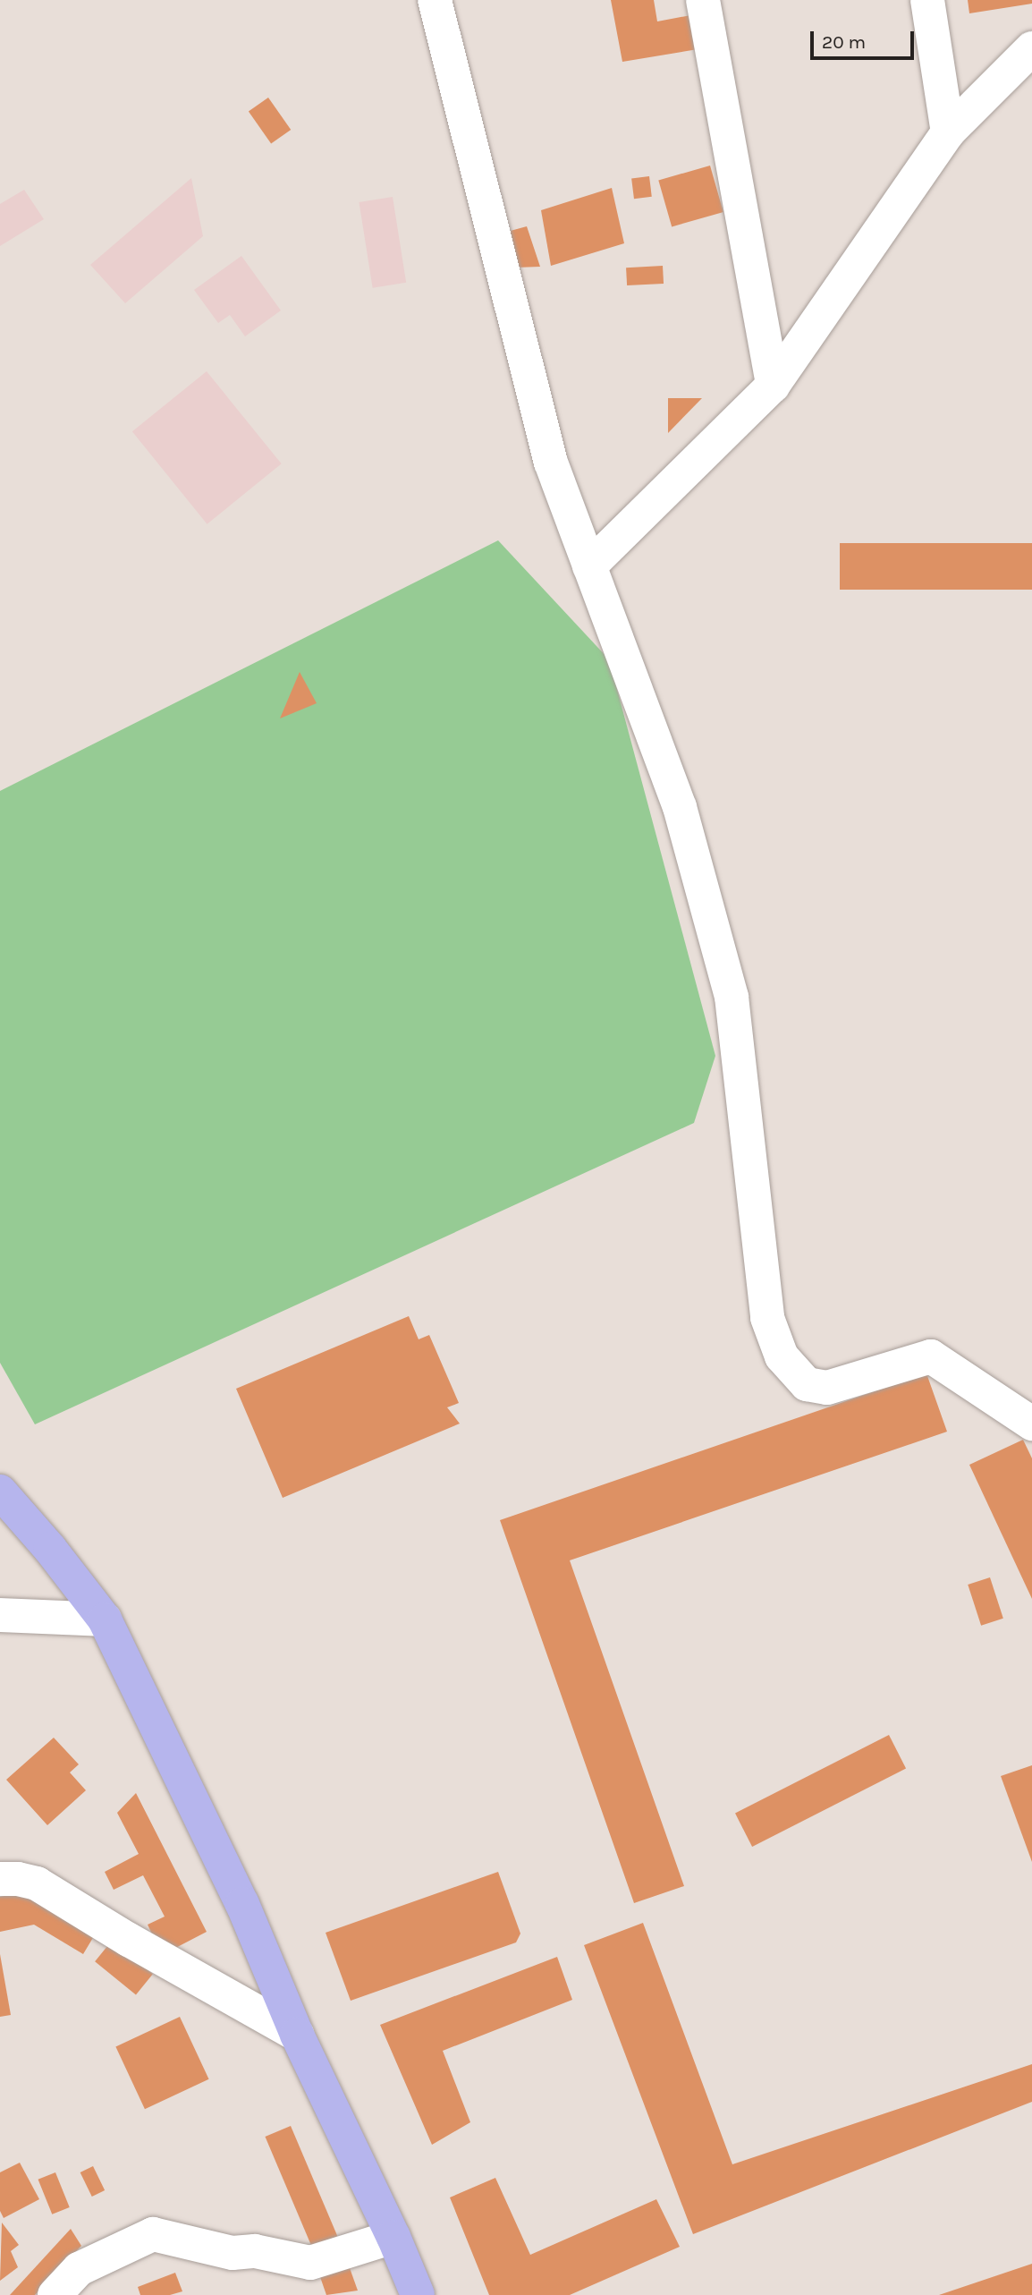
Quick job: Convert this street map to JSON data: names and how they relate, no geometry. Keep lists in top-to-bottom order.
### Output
{
  "scale_bar": "20 m"
}
